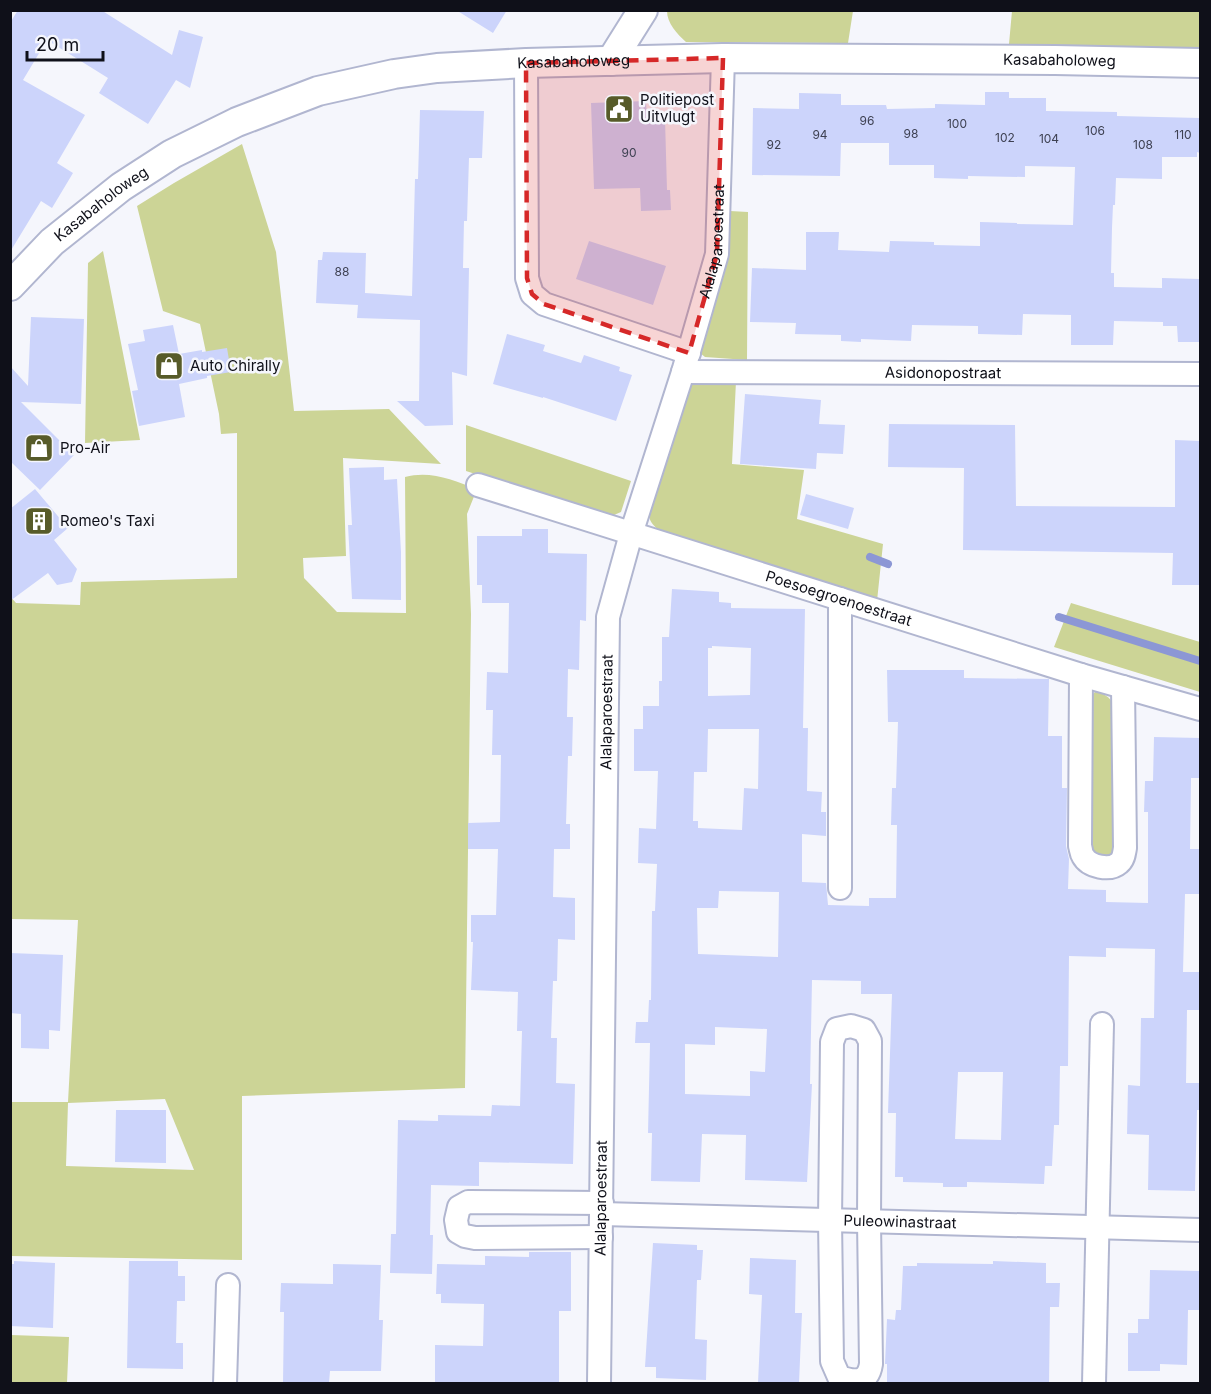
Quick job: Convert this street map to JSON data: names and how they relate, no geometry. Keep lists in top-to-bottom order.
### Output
{
  "streets": {
    "street": [
      "Kasabaholoweg",
      "Alalaparoestraat",
      "Asidonopostraat",
      "Poesoegroenoestraat",
      "Puleowinastraat"
    ]
  },
  "crossings": [
    ["Kasabaholoweg", "Alalaparoestraat"],
    ["Kasabaholoweg", "Asidonopostraat"],
    ["Alalaparoestraat", "Asidonopostraat"],
    ["Alalaparoestraat", "Poesoegroenoestraat"],
    ["Alalaparoestraat", "Puleowinastraat"]
  ],
  "places": {
    "public building": ["Politiepost Uitvlugt"],
    "shop": ["Auto Chirally", "Pro-Air"],
    "building": ["Romeo's Taxi"]
  },
  "house_numbers": [
    "96",
    "100",
    "106",
    "98",
    "94",
    "110",
    "102",
    "104",
    "92",
    "108",
    "90",
    "88"
  ],
  "scale_bar": "20 m"
}
